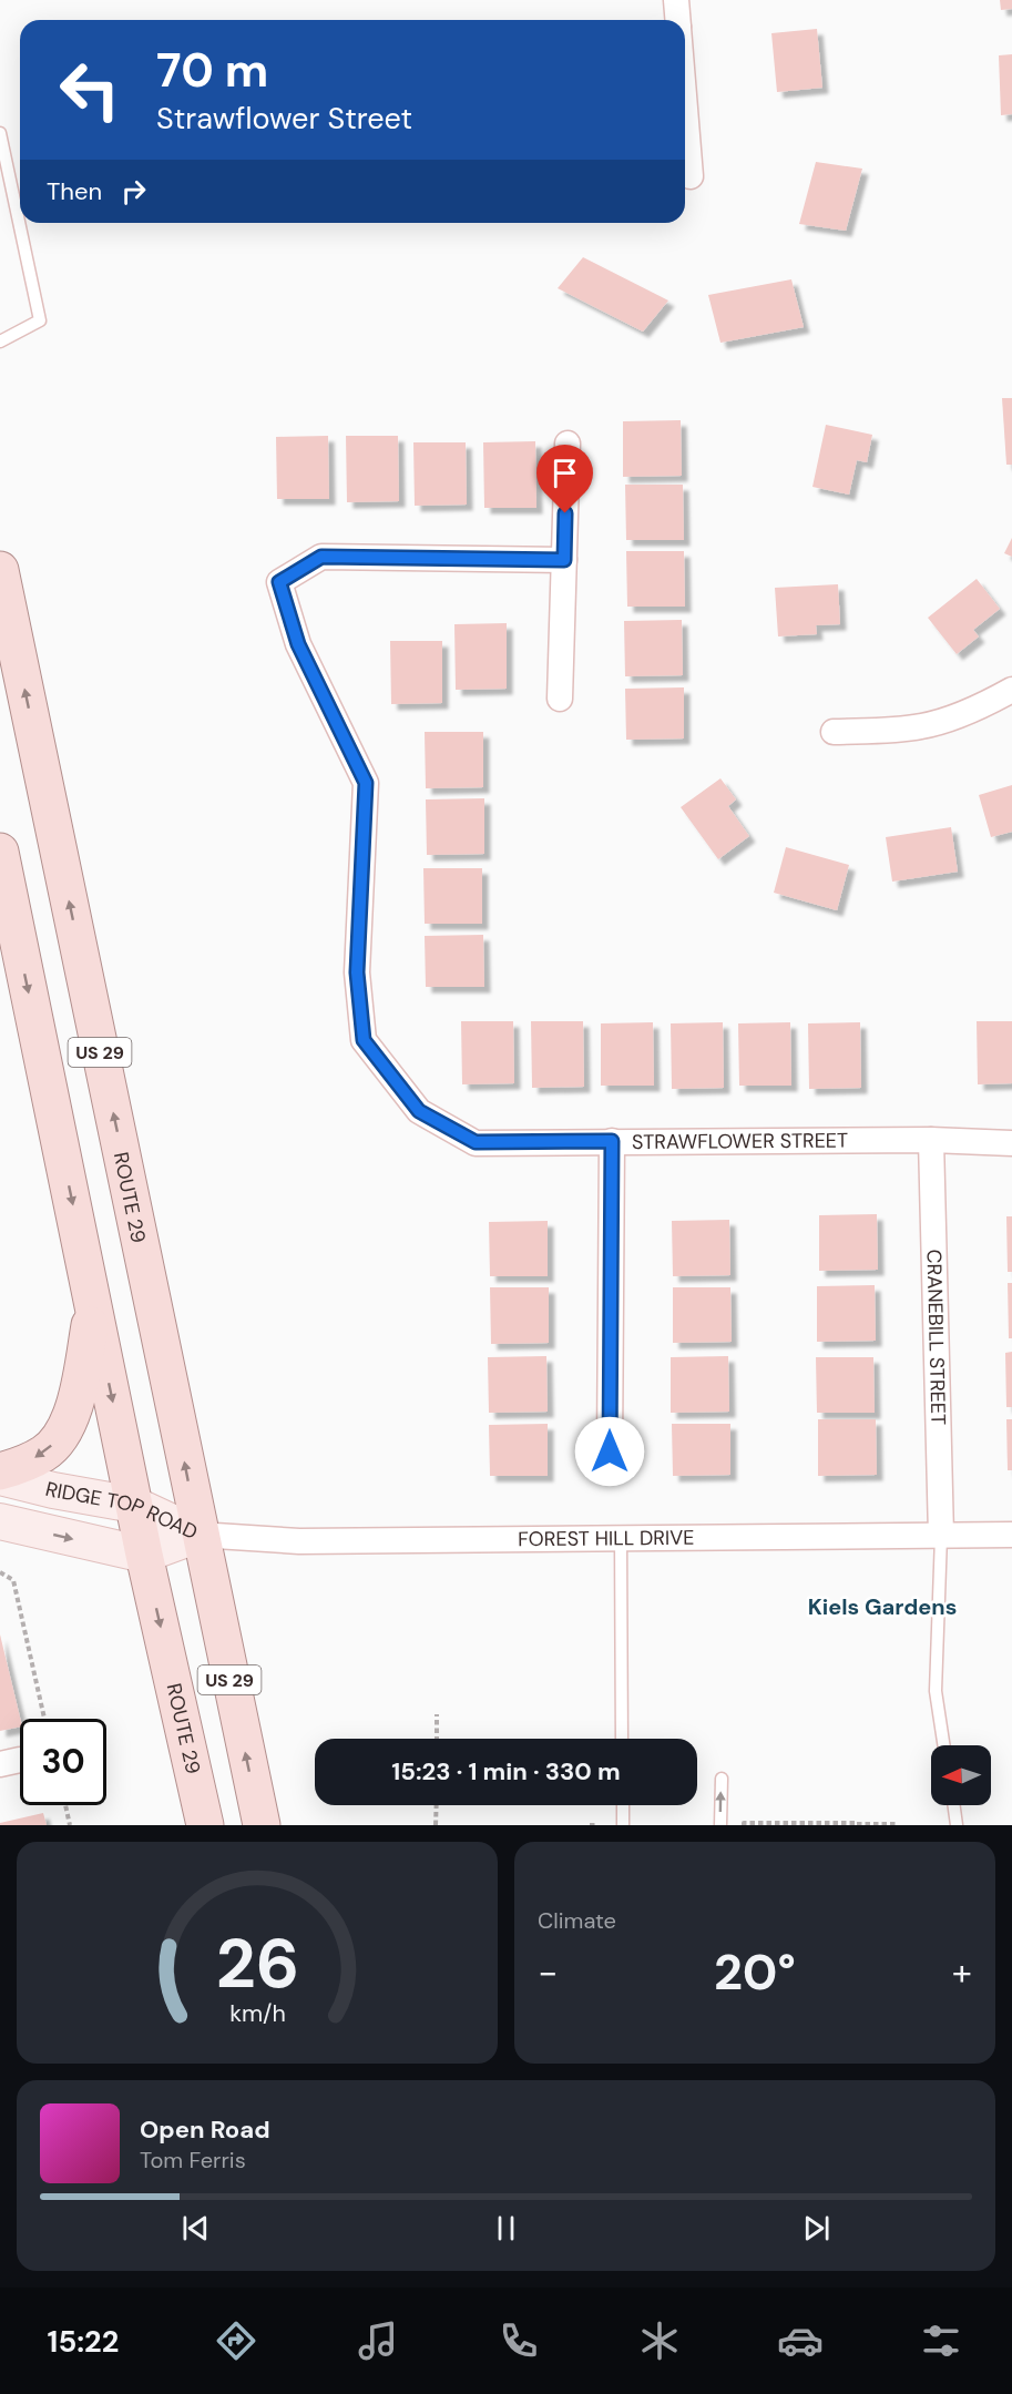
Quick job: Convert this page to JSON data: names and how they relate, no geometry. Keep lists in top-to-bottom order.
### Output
{
  "streets": {
    "main road": ["US 29", "ROUTE 29"],
    "street": [
      "STRAWFLOWER STREET",
      "CRANEBILL STREET",
      "RIDGE TOP ROAD",
      "FOREST HILL DRIVE"
    ]
  },
  "crossings": [
    ["STRAWFLOWER STREET", "CRANEBILL STREET"],
    ["ROUTE 29", "RIDGE TOP ROAD"],
    ["ROUTE 29", "FOREST HILL DRIVE"],
    ["CRANEBILL STREET", "FOREST HILL DRIVE"],
    ["RIDGE TOP ROAD", "FOREST HILL DRIVE"]
  ],
  "districts": ["Kiels Gardens"],
  "north": "left",
  "page": {
    "turn": ["70 m", "Strawflower Street"],
    "then": "Then",
    "limit": "30",
    "trip": "15:23 · 1 min · 330 m",
    "tile": "Climate",
    "heat": ["−", "20°", "+"],
    "song": ["Open Road", "Tom Ferris"],
    "tabs": "15:22",
    "gauge": ["26", "km/h"]
  }
}
